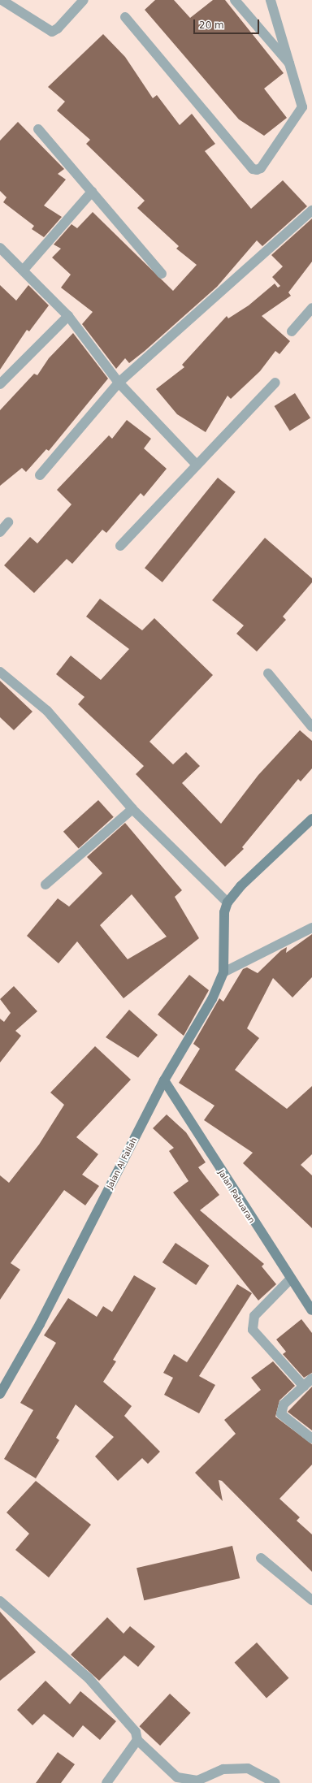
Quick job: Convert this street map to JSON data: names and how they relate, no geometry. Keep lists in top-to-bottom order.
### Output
{
  "streets": {
    "street": ["Jalan Al Fallah", "Jalan Pabuaran"]
  },
  "crossings": [
    ["Jalan Al Fallah", "Jalan Pabuaran"]
  ],
  "scale_bar": "20 m"
}
